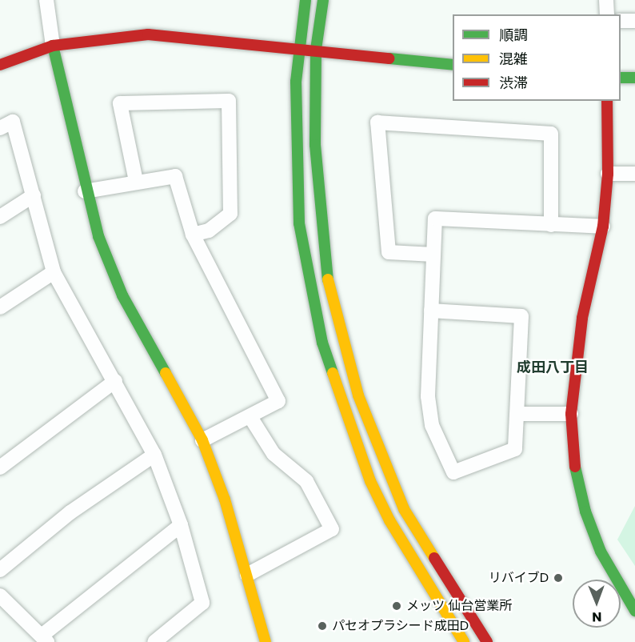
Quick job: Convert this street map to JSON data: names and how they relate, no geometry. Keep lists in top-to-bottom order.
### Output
{
  "districts": ["成田八丁目"],
  "places": ["リバイブD", "メッツ 仙台営業所", "パセオプラシード成田D"],
  "legend": ["順調", "混雑", "渋滞"],
  "north": "bottom"
}
